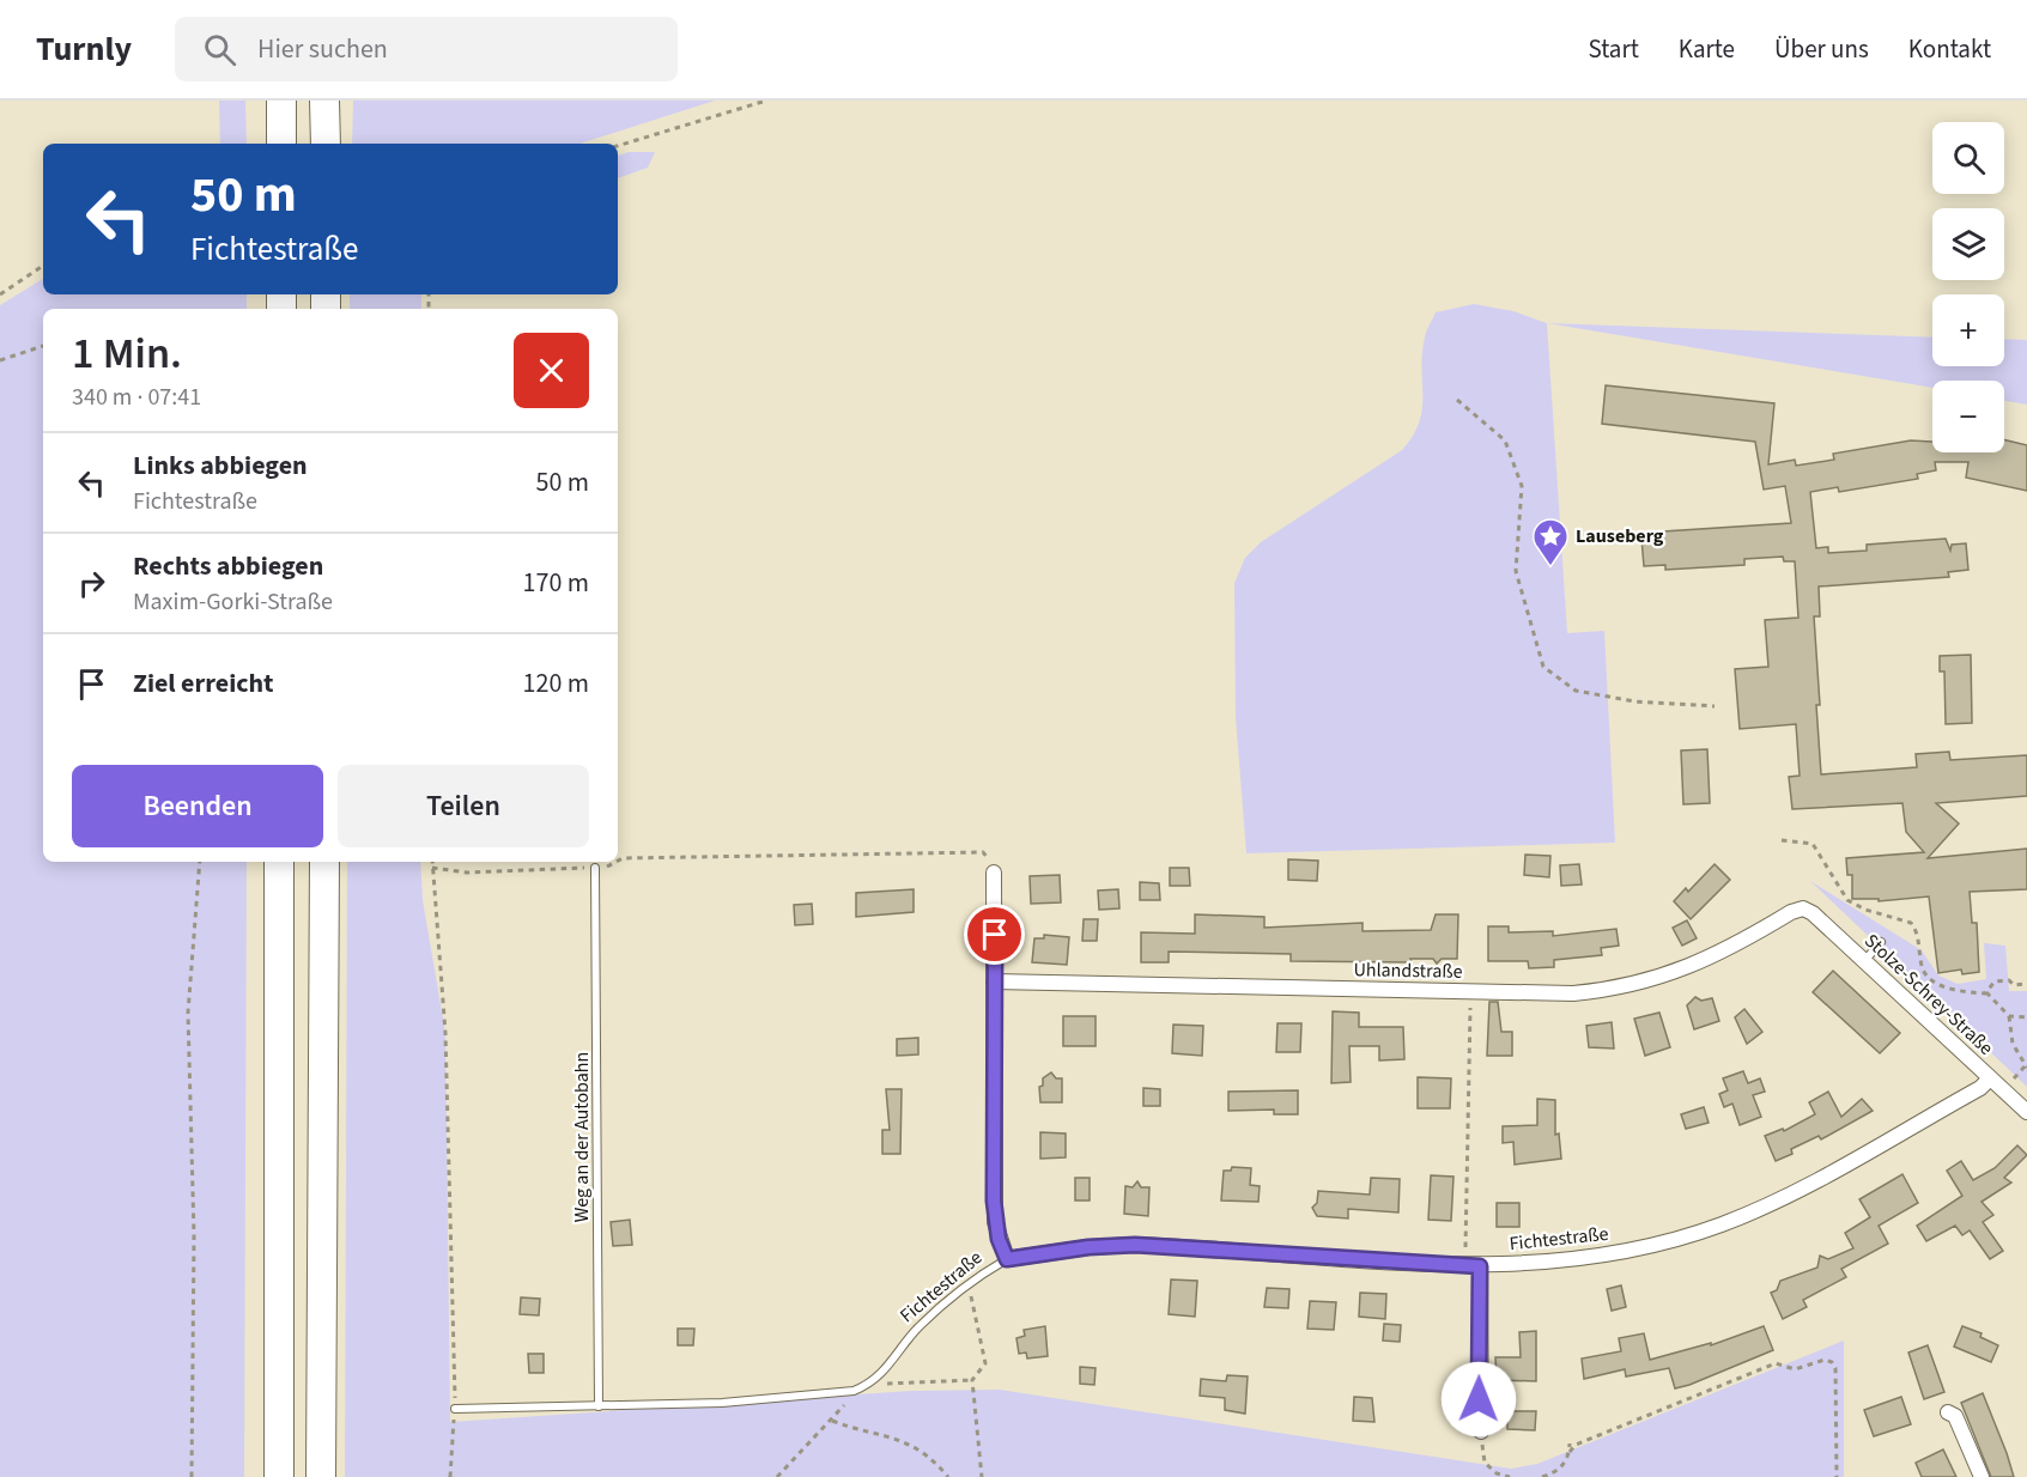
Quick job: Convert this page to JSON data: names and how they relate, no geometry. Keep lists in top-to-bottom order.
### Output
{
  "streets": {
    "street": ["Uhlandstraße", "Stolze-Schrey-Straße", "Fichtestraße"],
    "lane": ["Weg an der Autobahn"]
  },
  "crossings": [
    ["Uhlandstraße", "Stolze-Schrey-Straße"],
    ["Stolze-Schrey-Straße", "Fichtestraße"]
  ],
  "places": {
    "place": ["Lauseberg"]
  },
  "page": {
    "header": "Turnly",
    "search": "Hier suchen",
    "nav": [
      "Start",
      "Karte",
      "Über uns",
      "Kontakt"
    ],
    "map_buttons": ["+", "−"],
    "turn": ["50 m", "Fichtestraße"],
    "heading": ["1 Min.", "340 m · 07:41"],
    "list": [
      {
        "name": "Links abbiegen",
        "note": "Fichtestraße",
        "value": "50 m"
      },
      {
        "name": "Rechts abbiegen",
        "note": "Maxim-Gorki-Straße",
        "value": "170 m"
      },
      {
        "name": "Ziel erreicht",
        "value": "120 m"
      }
    ],
    "buttons": ["Beenden", "Teilen"]
  }
}
